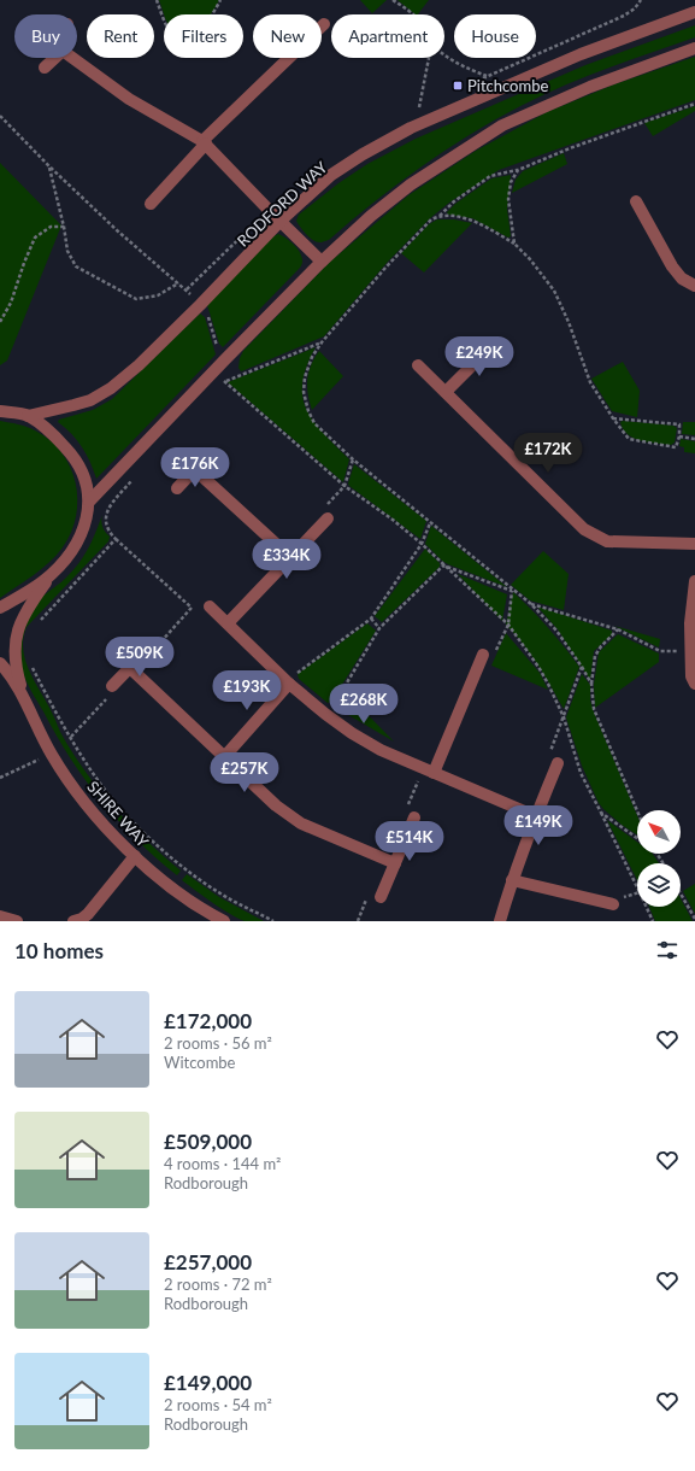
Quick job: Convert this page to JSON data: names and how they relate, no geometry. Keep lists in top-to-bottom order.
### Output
{
  "streets": {
    "street": ["RODFORD WAY", "SHIRE WAY"]
  },
  "places": {
    "transit": ["Pitchcombe"]
  },
  "north": "top left",
  "page": {
    "chip": [
      "Buy",
      "Rent",
      "Filters",
      "New",
      "Apartment",
      "House"
    ],
    "price": [
      "£249K",
      "£172K",
      "£176K",
      "£334K",
      "£509K",
      "£193K",
      "£268K",
      "£257K",
      "£149K",
      "£514K"
    ],
    "heading": "10 homes",
    "list": [
      {
        "name": "£172,000",
        "note": "2 rooms · 56 m² · Witcombe"
      },
      {
        "name": "£509,000",
        "note": "4 rooms · 144 m² · Rodborough"
      },
      {
        "name": "£257,000",
        "note": "2 rooms · 72 m² · Rodborough"
      },
      {
        "name": "£149,000",
        "note": "2 rooms · 54 m² · Rodborough"
      }
    ]
  }
}
